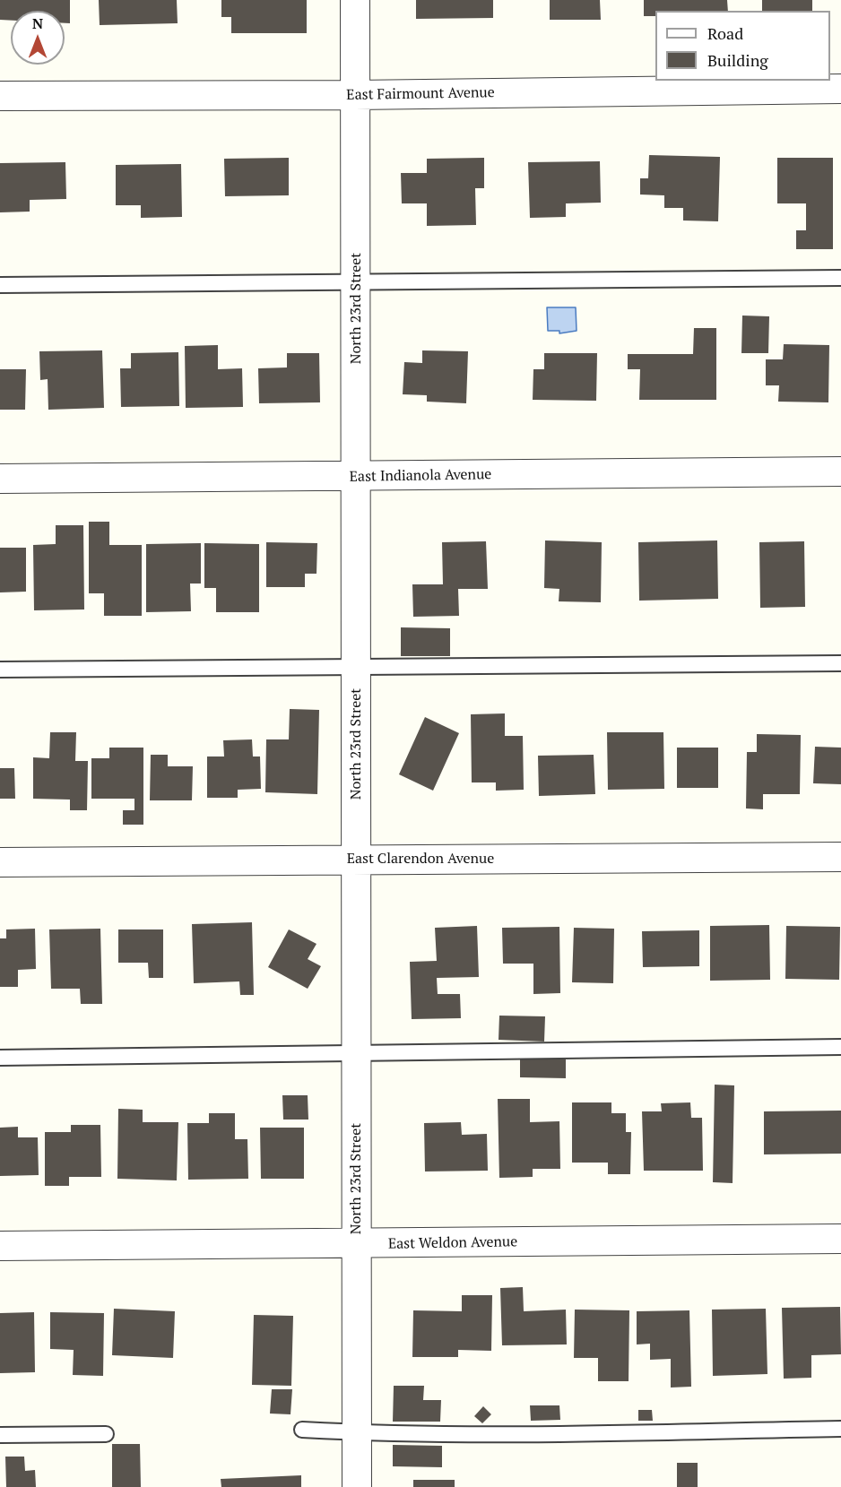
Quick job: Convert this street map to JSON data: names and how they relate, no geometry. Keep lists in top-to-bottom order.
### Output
{
  "streets": {
    "street": [
      "East Fairmount Avenue",
      "North 23rd Street",
      "East Indianola Avenue",
      "East Clarendon Avenue",
      "East Weldon Avenue"
    ]
  },
  "crossings": [
    ["East Fairmount Avenue", "North 23rd Street"],
    ["North 23rd Street", "East Indianola Avenue"],
    ["North 23rd Street", "East Clarendon Avenue"],
    ["North 23rd Street", "East Weldon Avenue"]
  ],
  "legend": ["Road", "Building"],
  "north": "top"
}
